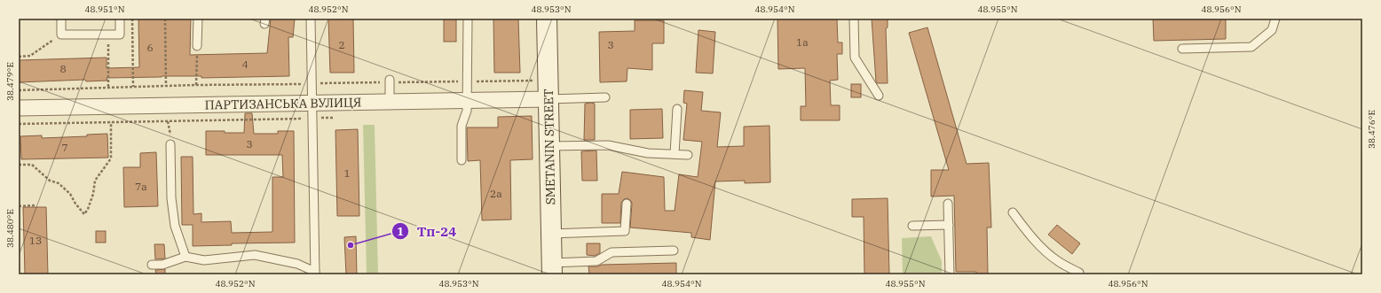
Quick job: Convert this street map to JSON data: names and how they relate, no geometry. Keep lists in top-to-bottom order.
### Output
{
  "streets": {
    "street": ["ПАРТИЗАНСЬКА ВУЛИЦЯ", "SMETANIN STREET"]
  },
  "crossings": [
    ["ПАРТИЗАНСЬКА ВУЛИЦЯ", "SMETANIN STREET"]
  ],
  "places": ["Тп-24"],
  "house_numbers": [
    "1а",
    "2",
    "3",
    "6",
    "4",
    "8",
    "3",
    "7",
    "1",
    "7а",
    "2а",
    "13"
  ],
  "coordinates": [
    "48.951°N",
    "48.952°N",
    "48.953°N",
    "48.954°N",
    "48.955°N",
    "48.956°N",
    "38.479°E",
    "38.476°E",
    "38.480°E"
  ]
}
